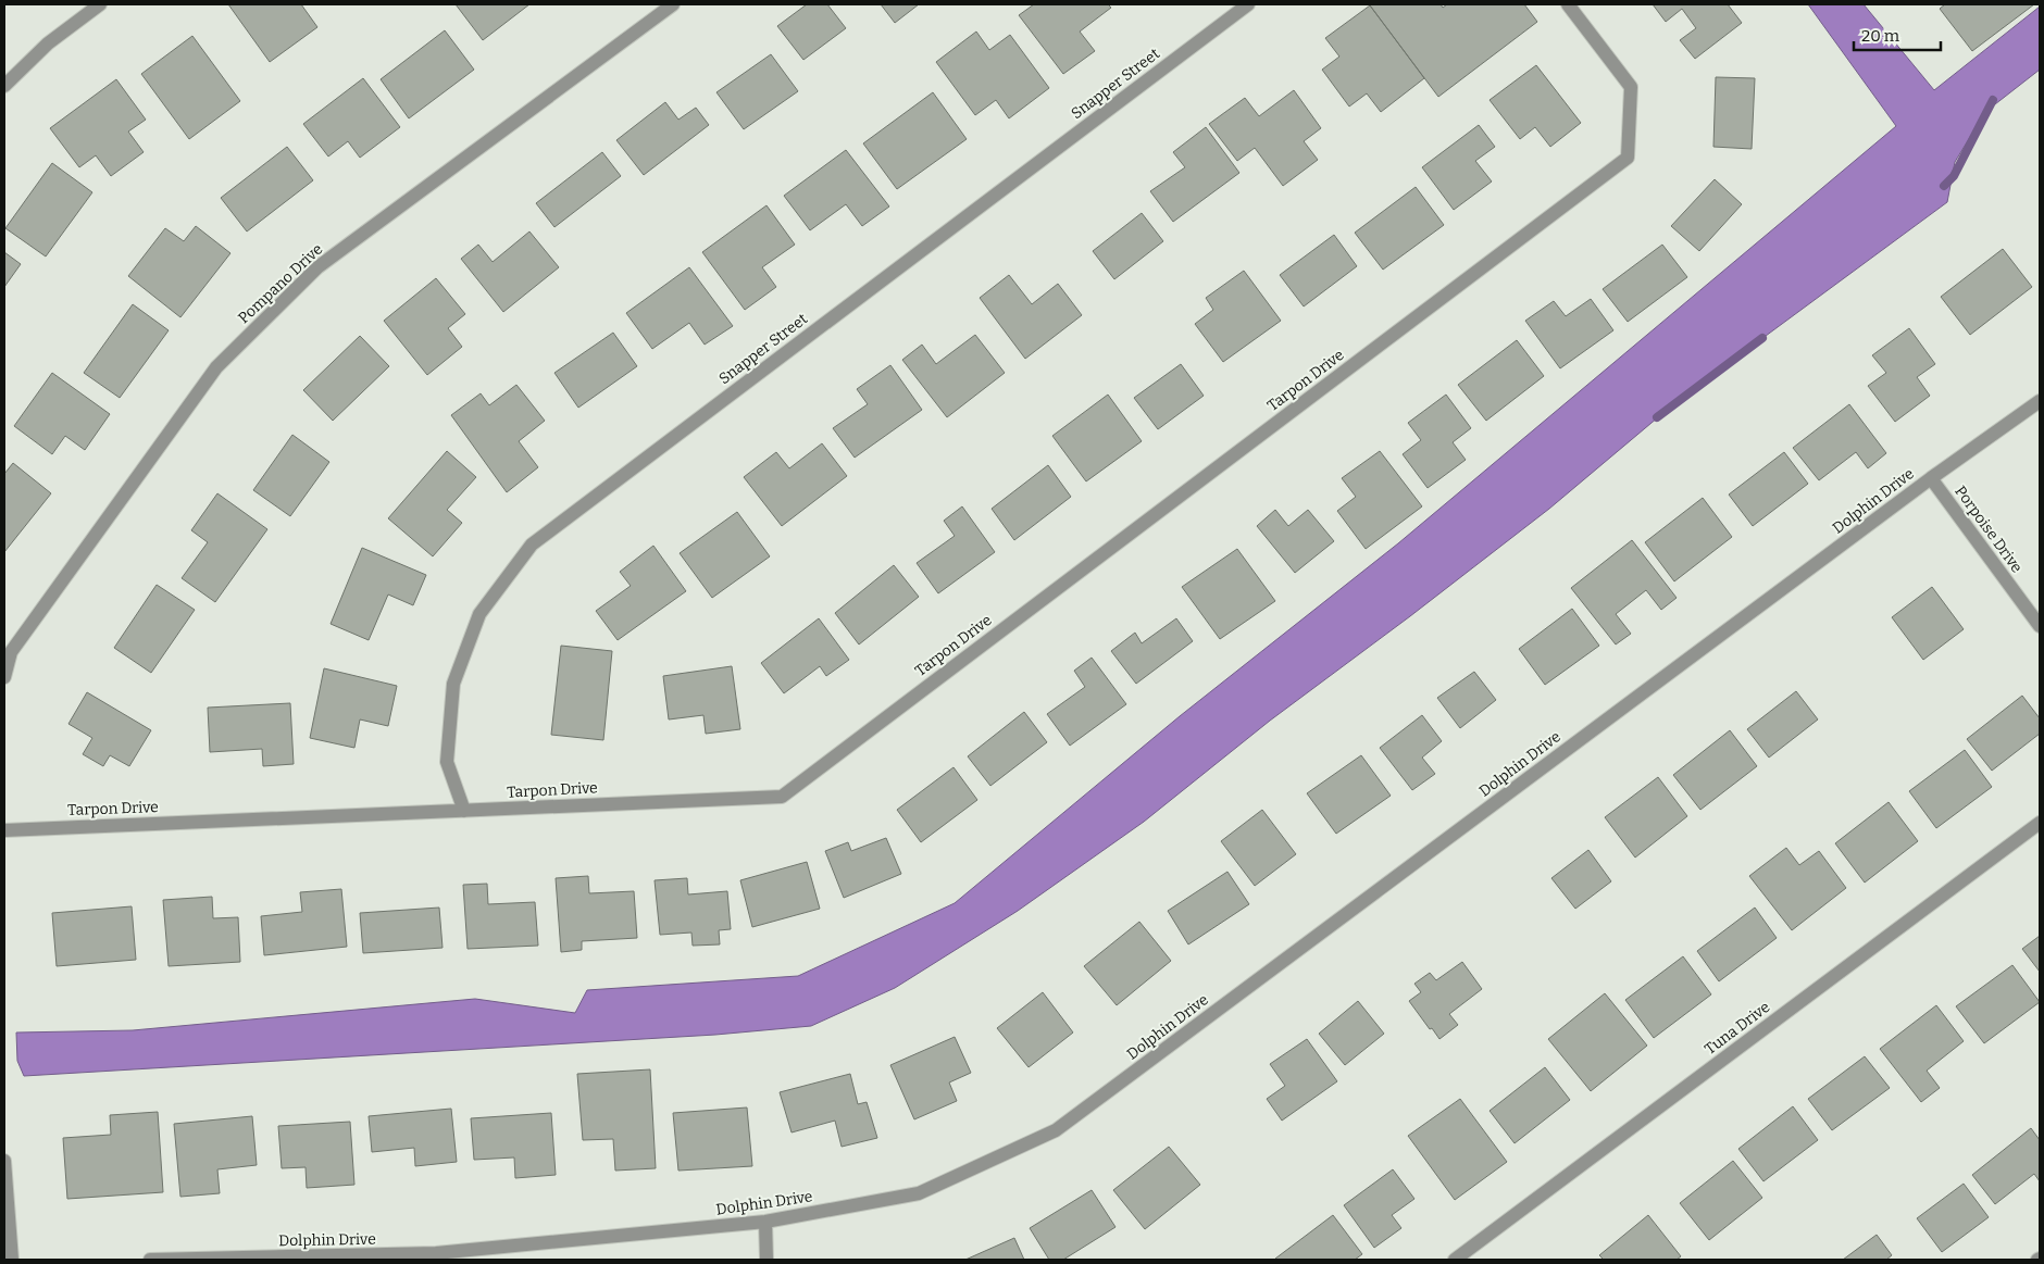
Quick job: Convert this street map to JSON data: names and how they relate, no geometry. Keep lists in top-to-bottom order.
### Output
{
  "streets": {
    "street": [
      "Snapper Street",
      "Pompano Drive",
      "Tarpon Drive",
      "Dolphin Drive",
      "Porpoise Drive",
      "Tuna Drive"
    ]
  },
  "crossings": [
    ["Snapper Street", "Tarpon Drive"],
    ["Dolphin Drive", "Porpoise Drive"]
  ],
  "scale_bar": "20 m"
}
